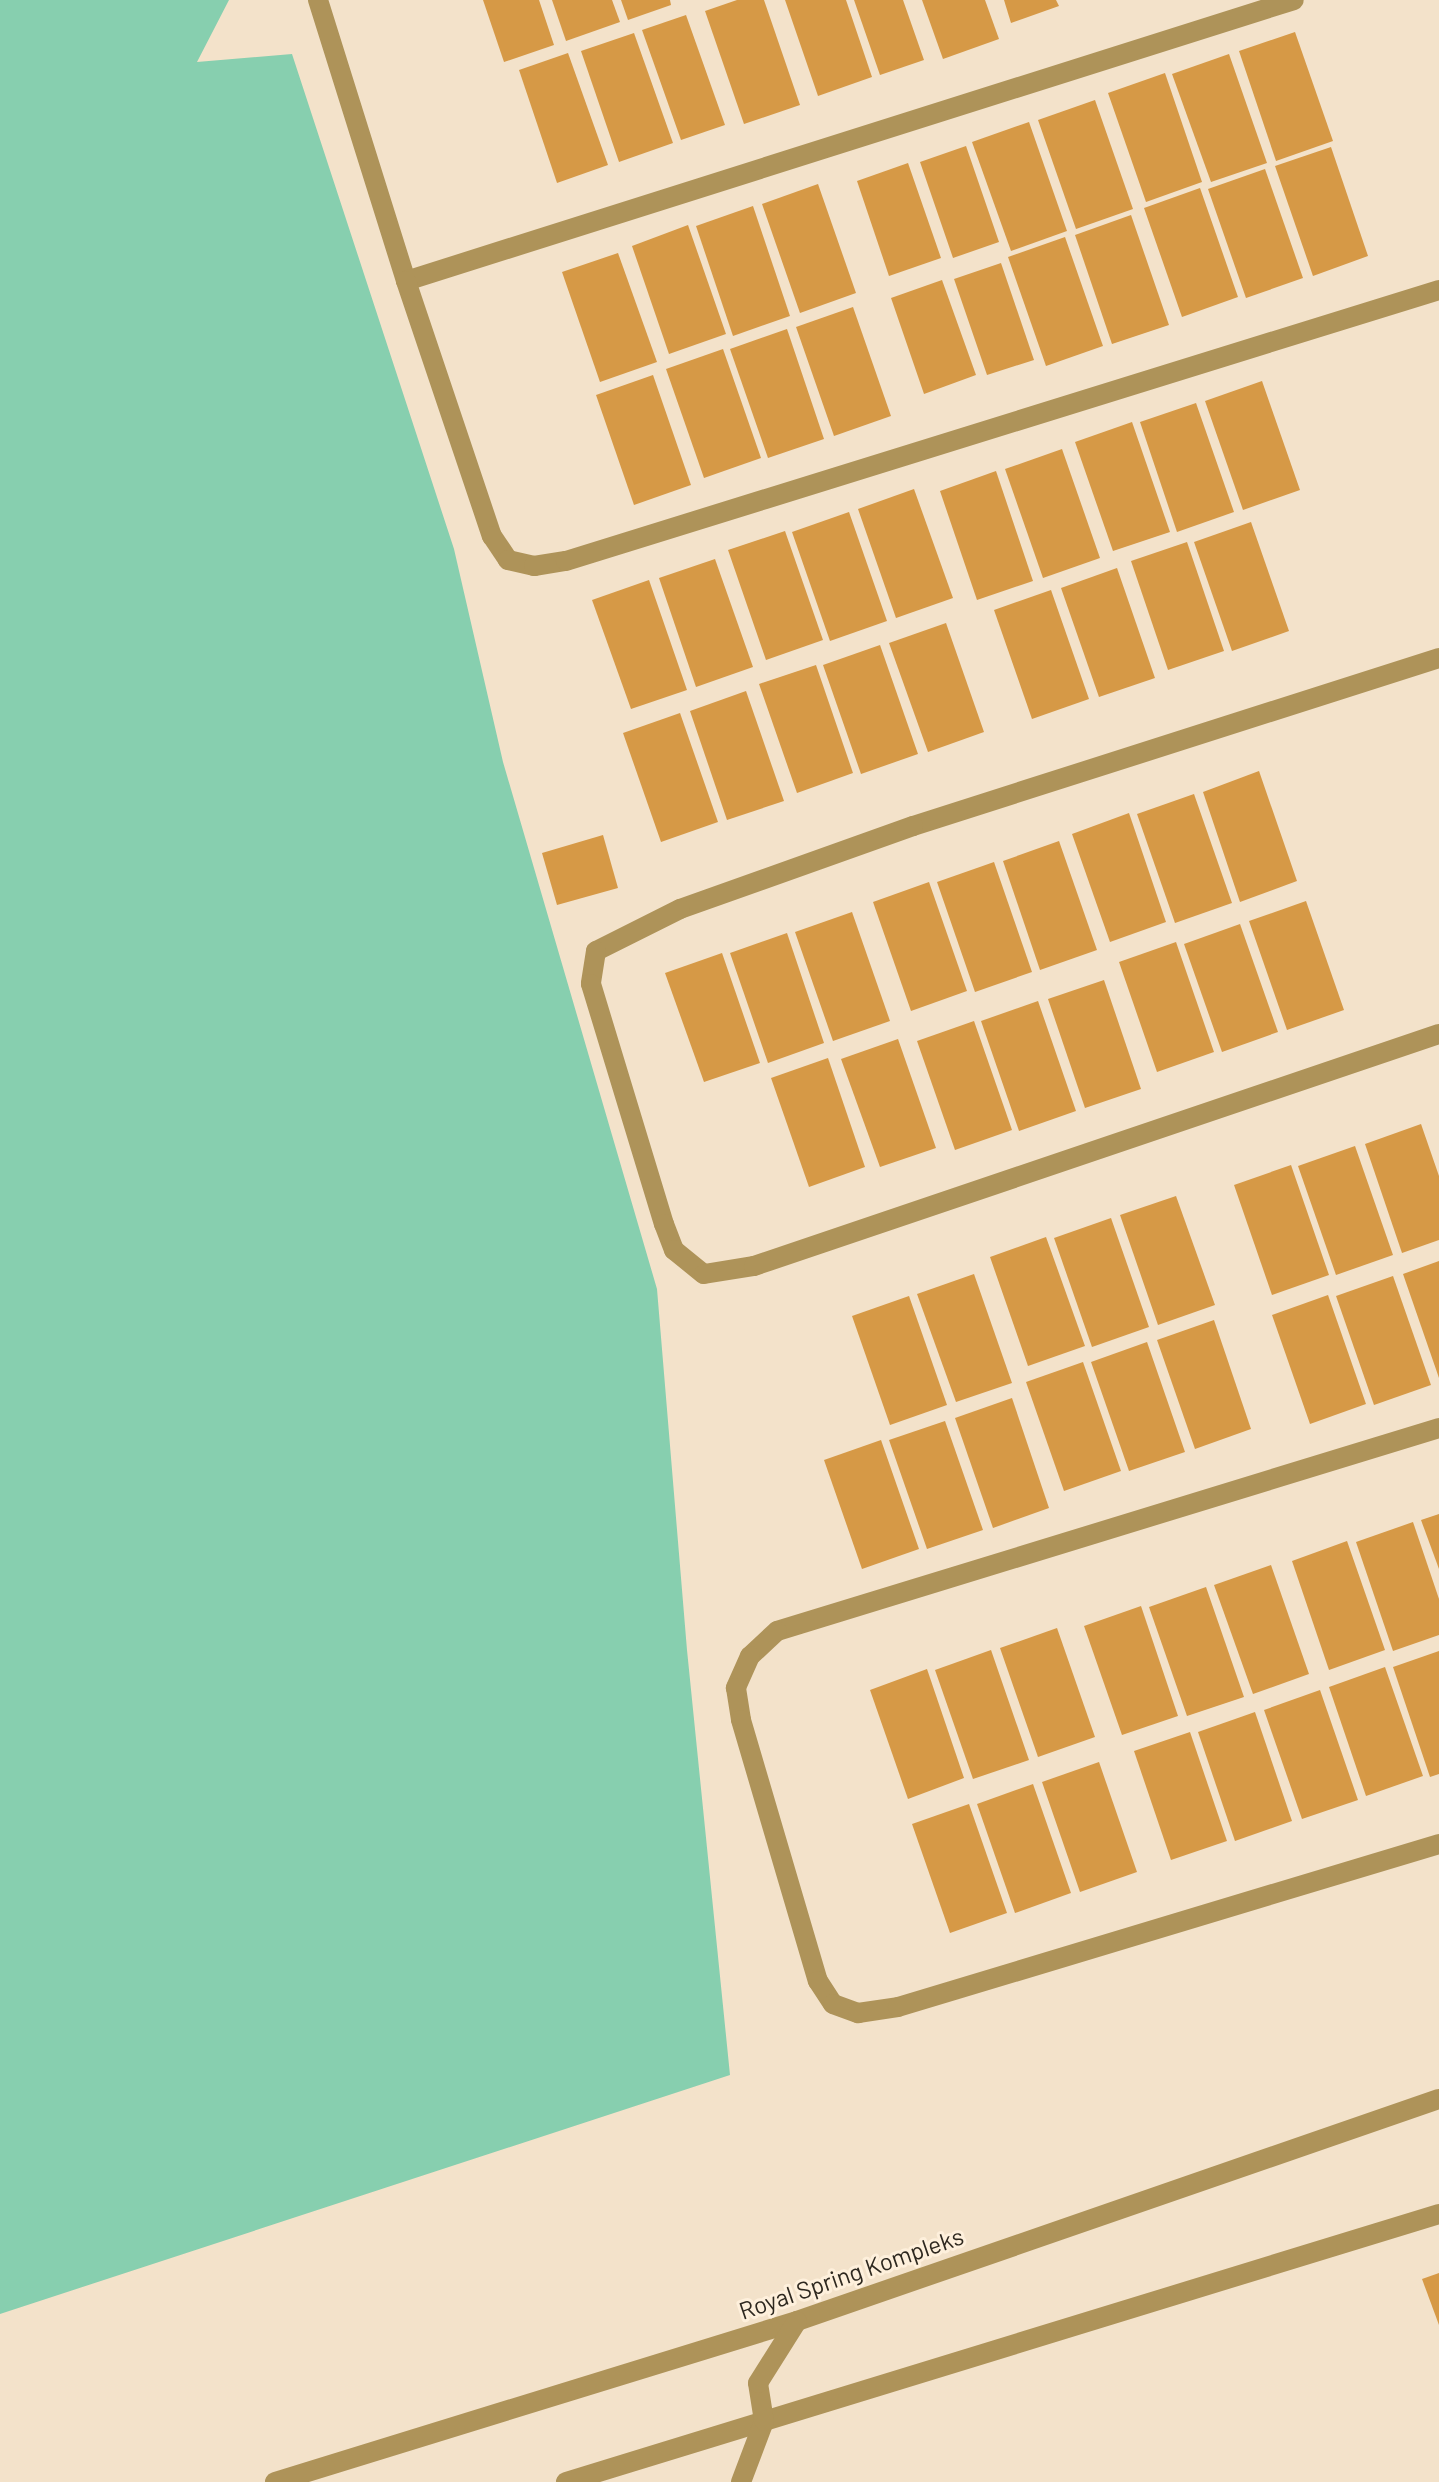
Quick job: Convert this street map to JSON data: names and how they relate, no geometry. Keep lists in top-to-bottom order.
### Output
{
  "streets": {
    "street": ["Royal Spring Kompleks"]
  }
}
